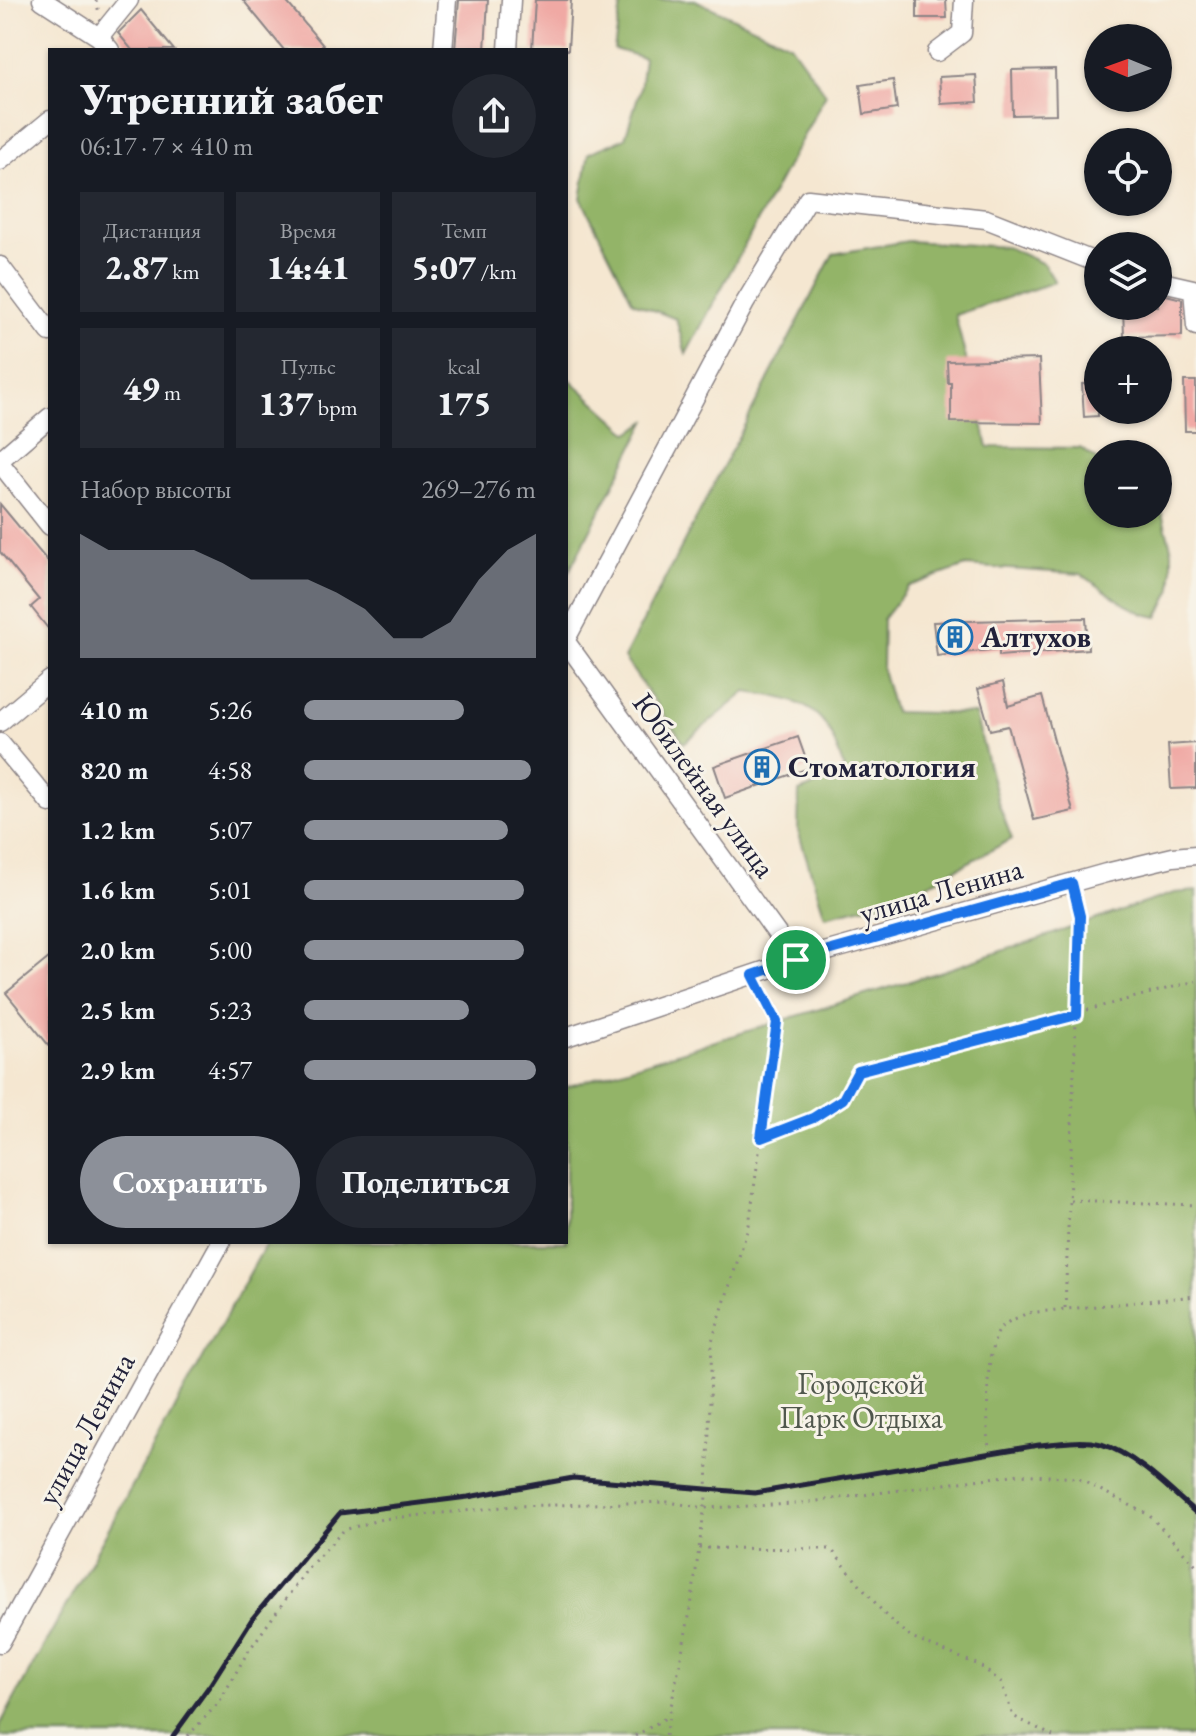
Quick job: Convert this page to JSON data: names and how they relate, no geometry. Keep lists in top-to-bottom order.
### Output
{
  "streets": {
    "street": ["Юбилейная улица", "улица Ленина"]
  },
  "crossings": [
    ["Юбилейная улица", "улица Ленина"]
  ],
  "parks": ["Городской Парк Отдыха"],
  "places": {
    "building": ["Алтухов", "Стоматология"]
  },
  "north": "left",
  "page": {
    "map_buttons": ["+", "−"],
    "heading": ["Утренний забег", "06:17 · 7 × 410 m"],
    "stats": [
      ["Дистанция", "2.87 km"],
      ["Время", "14:41"],
      ["Темп", "5:07 /km"],
      ["49 m"],
      ["Пульс", "137 bpm"],
      ["kcal", "175"]
    ],
    "chart": ["Набор высоты", "269–276 m"],
    "list": [
      {
        "name": "410 m",
        "note": "5:26"
      },
      {
        "name": "820 m",
        "note": "4:58"
      },
      {
        "name": "1.2 km",
        "note": "5:07"
      },
      {
        "name": "1.6 km",
        "note": "5:01"
      },
      {
        "name": "2.0 km",
        "note": "5:00"
      },
      {
        "name": "2.5 km",
        "note": "5:23"
      },
      {
        "name": "2.9 km",
        "note": "4:57"
      }
    ],
    "buttons": ["Сохранить", "Поделиться"]
  }
}
